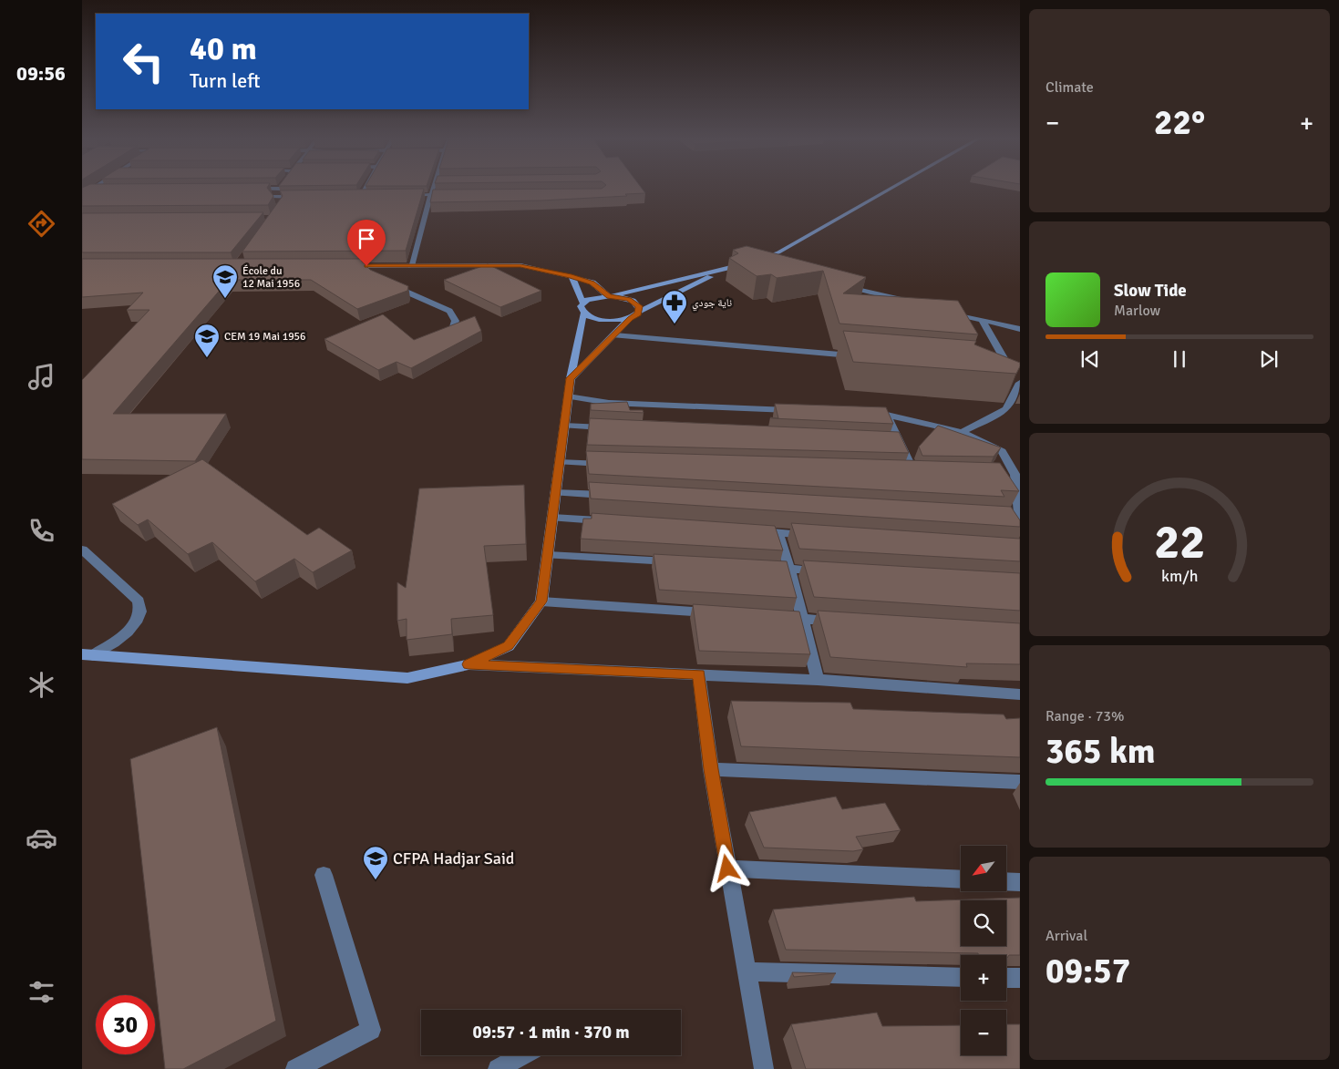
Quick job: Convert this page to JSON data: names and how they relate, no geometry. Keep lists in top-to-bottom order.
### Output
{
  "places": {
    "school or university": ["École du 12 Mai 1956", "CEM 19 Mai 1956", "CFPA Hadjar Said"],
    "pharmacy": ["ناية جودي"]
  },
  "north": "bottom left",
  "page": {
    "tabs": "09:56",
    "tile": [
      "Climate",
      ["Range · 73%", "365 km"],
      ["Arrival", "09:57"]
    ],
    "turn": ["40 m", "Turn left"],
    "heat": ["−", "22°", "+"],
    "song": ["Slow Tide", "Marlow"],
    "map_buttons": ["+", "−"],
    "limit": "30",
    "trip": "09:57 · 1 min · 370 m",
    "gauge": ["22", "km/h"]
  }
}
